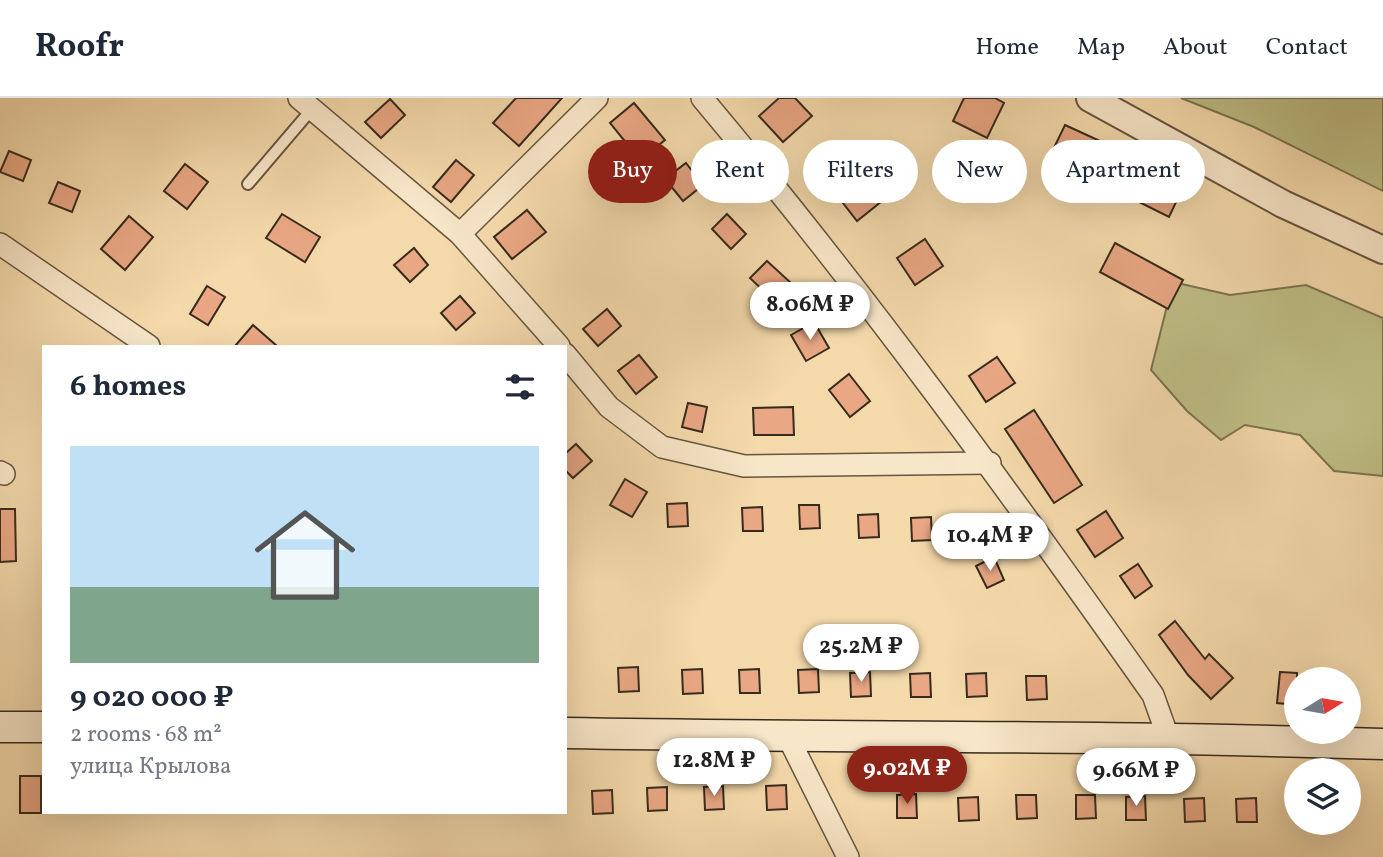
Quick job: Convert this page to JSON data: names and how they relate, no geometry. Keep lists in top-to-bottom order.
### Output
{
  "north": "right",
  "page": {
    "header": "Roofr",
    "nav": [
      "Home",
      "Map",
      "About",
      "Contact"
    ],
    "chip": [
      "Buy",
      "Rent",
      "Filters",
      "New",
      "Apartment"
    ],
    "price": [
      "8.06M ₽",
      "10.4M ₽",
      "25.2M ₽",
      "12.8M ₽",
      "9.02M ₽",
      "9.66M ₽"
    ],
    "heading": "6 homes",
    "list": [
      {
        "name": "9 020 000 ₽",
        "note": "2 rooms · 68 m² · улица Крылова"
      }
    ]
  }
}
